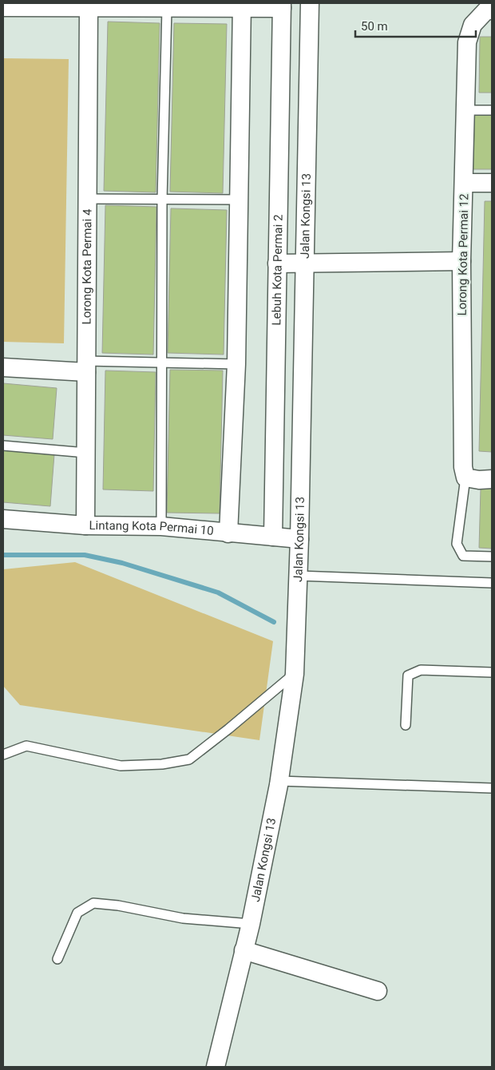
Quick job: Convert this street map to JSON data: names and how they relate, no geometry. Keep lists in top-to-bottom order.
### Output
{
  "streets": {
    "street": [
      "Jalan Kongsi 13",
      "Lorong Kota Permai 12",
      "Lorong Kota Permai 4",
      "Lebuh Kota Permai 2",
      "Lintang Kota Permai 10"
    ]
  },
  "crossings": [
    ["Jalan Kongsi 13", "Lintang Kota Permai 10"],
    ["Lorong Kota Permai 4", "Lintang Kota Permai 10"],
    ["Lebuh Kota Permai 2", "Lintang Kota Permai 10"]
  ],
  "scale_bar": "50 m"
}
